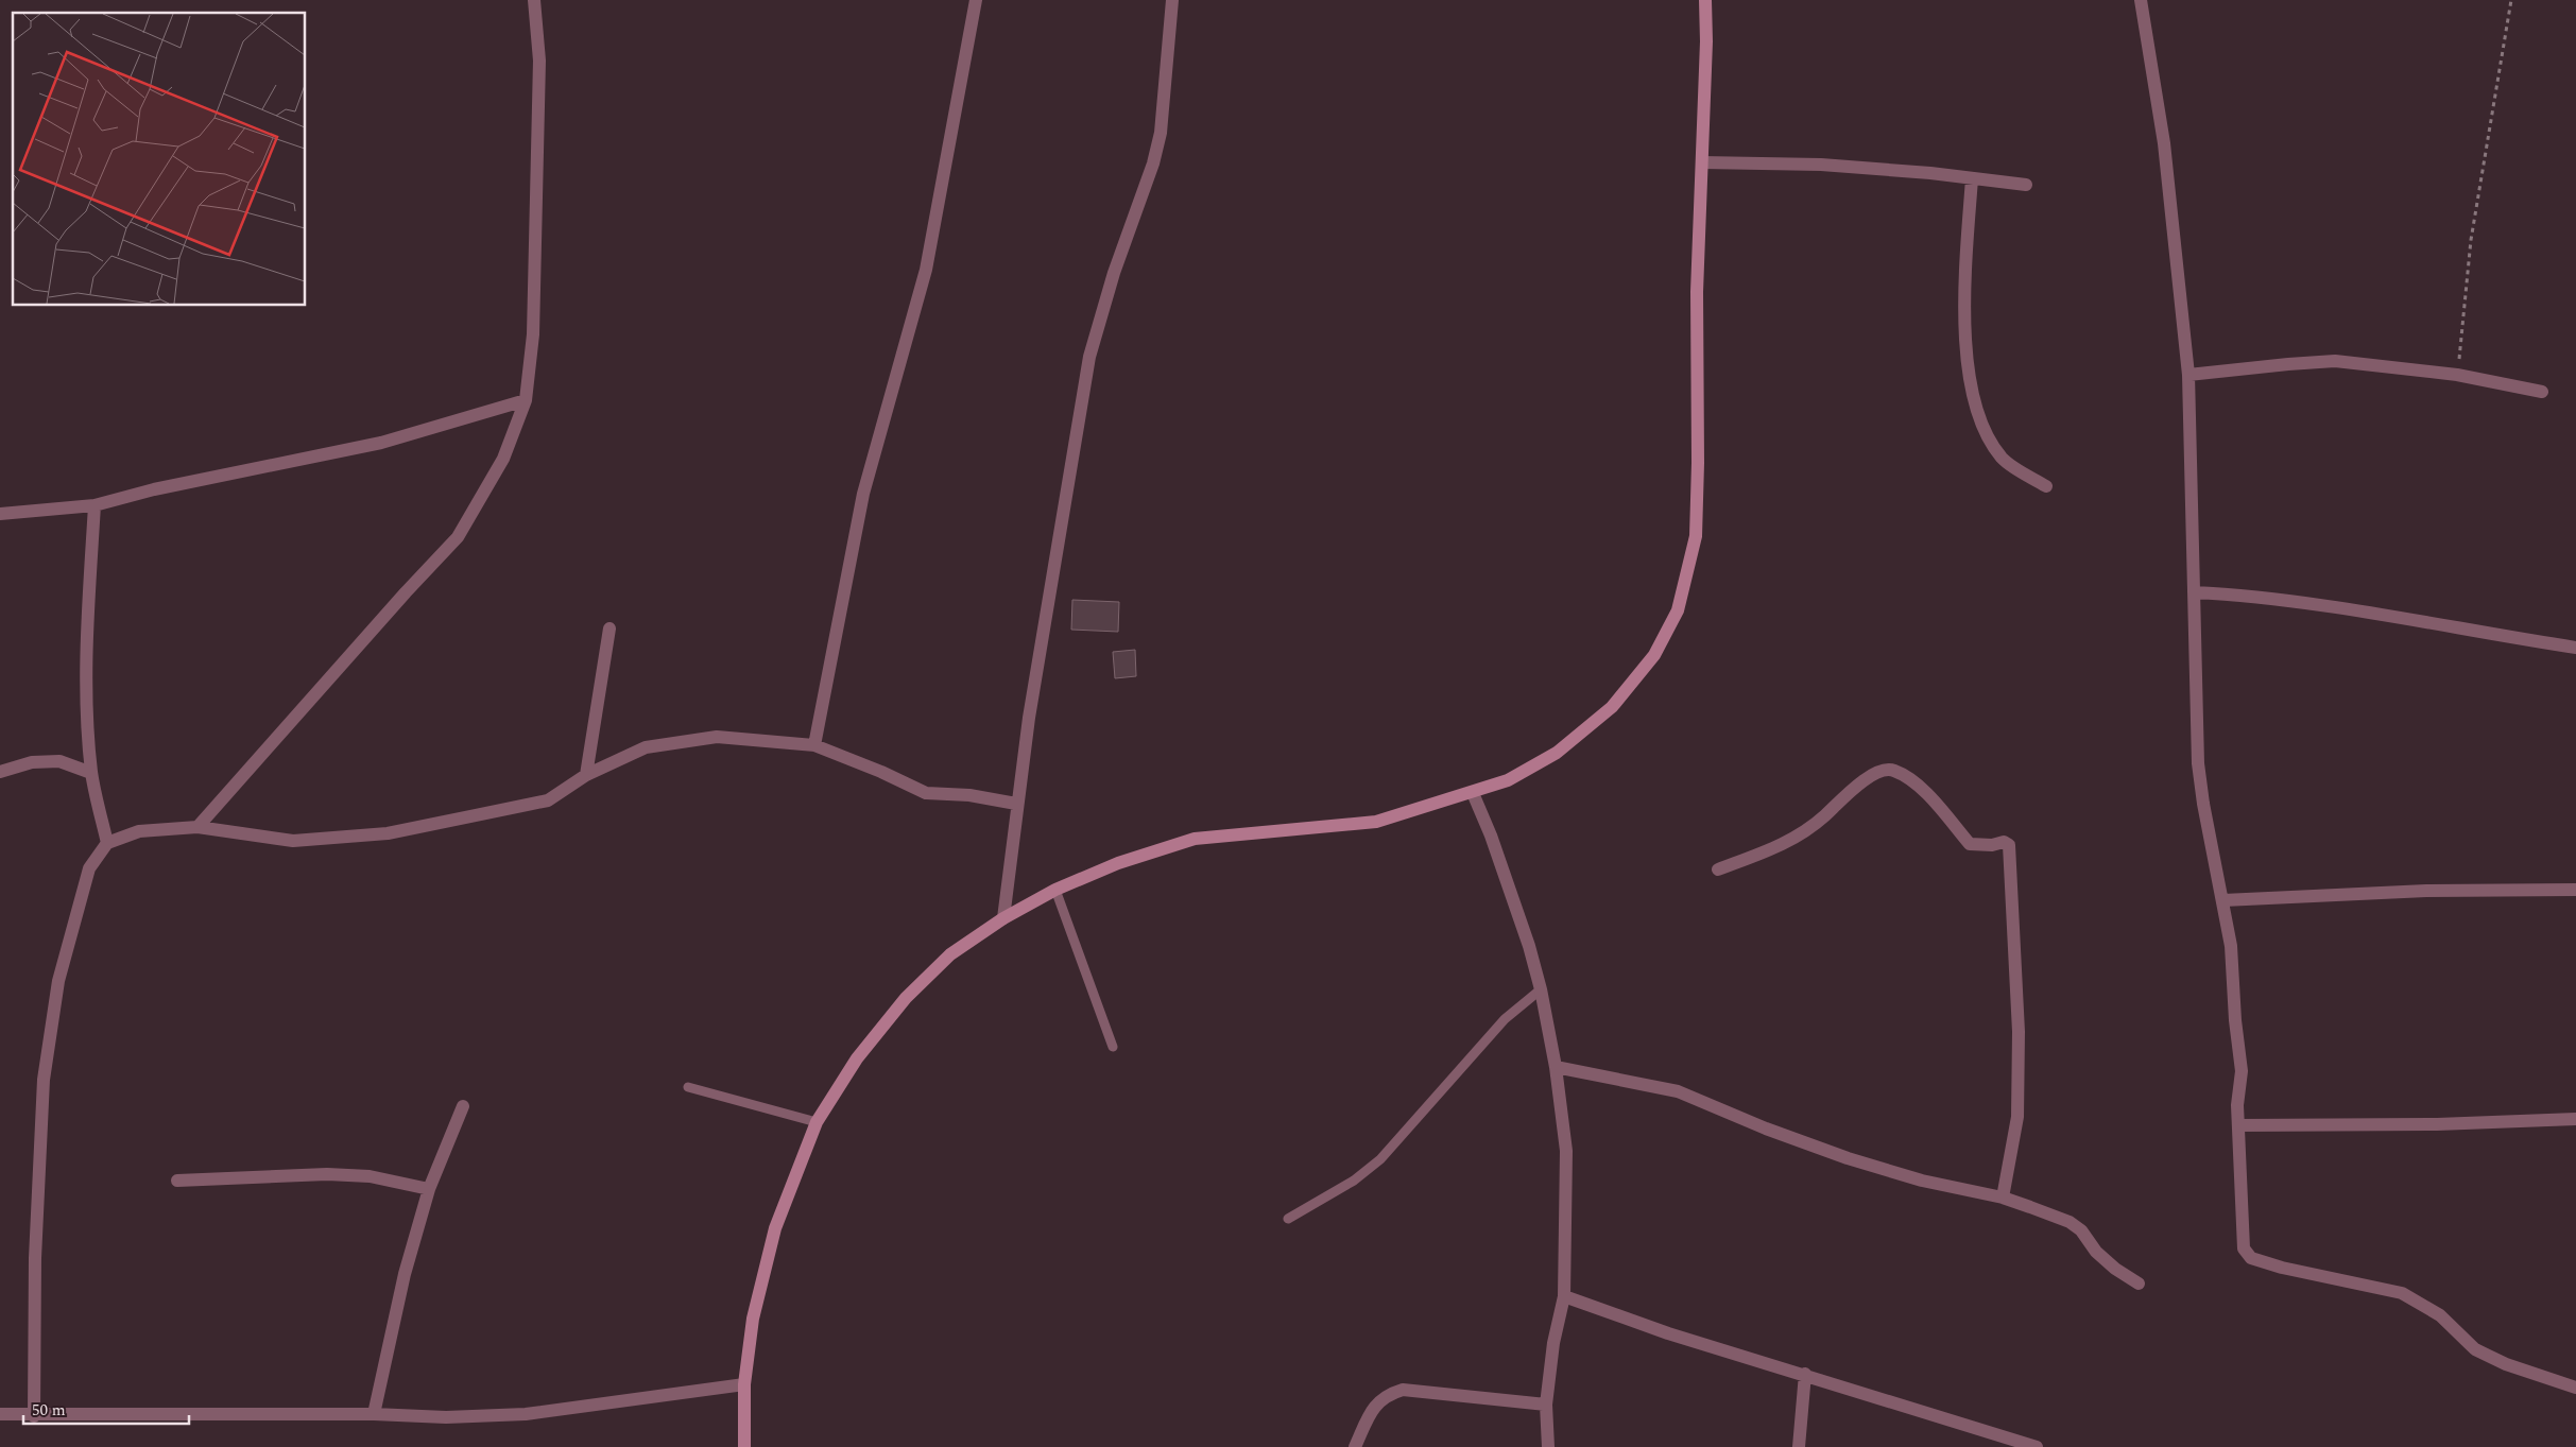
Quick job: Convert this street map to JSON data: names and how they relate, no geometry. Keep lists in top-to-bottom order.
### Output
{
  "scale_bar": "50 m"
}
